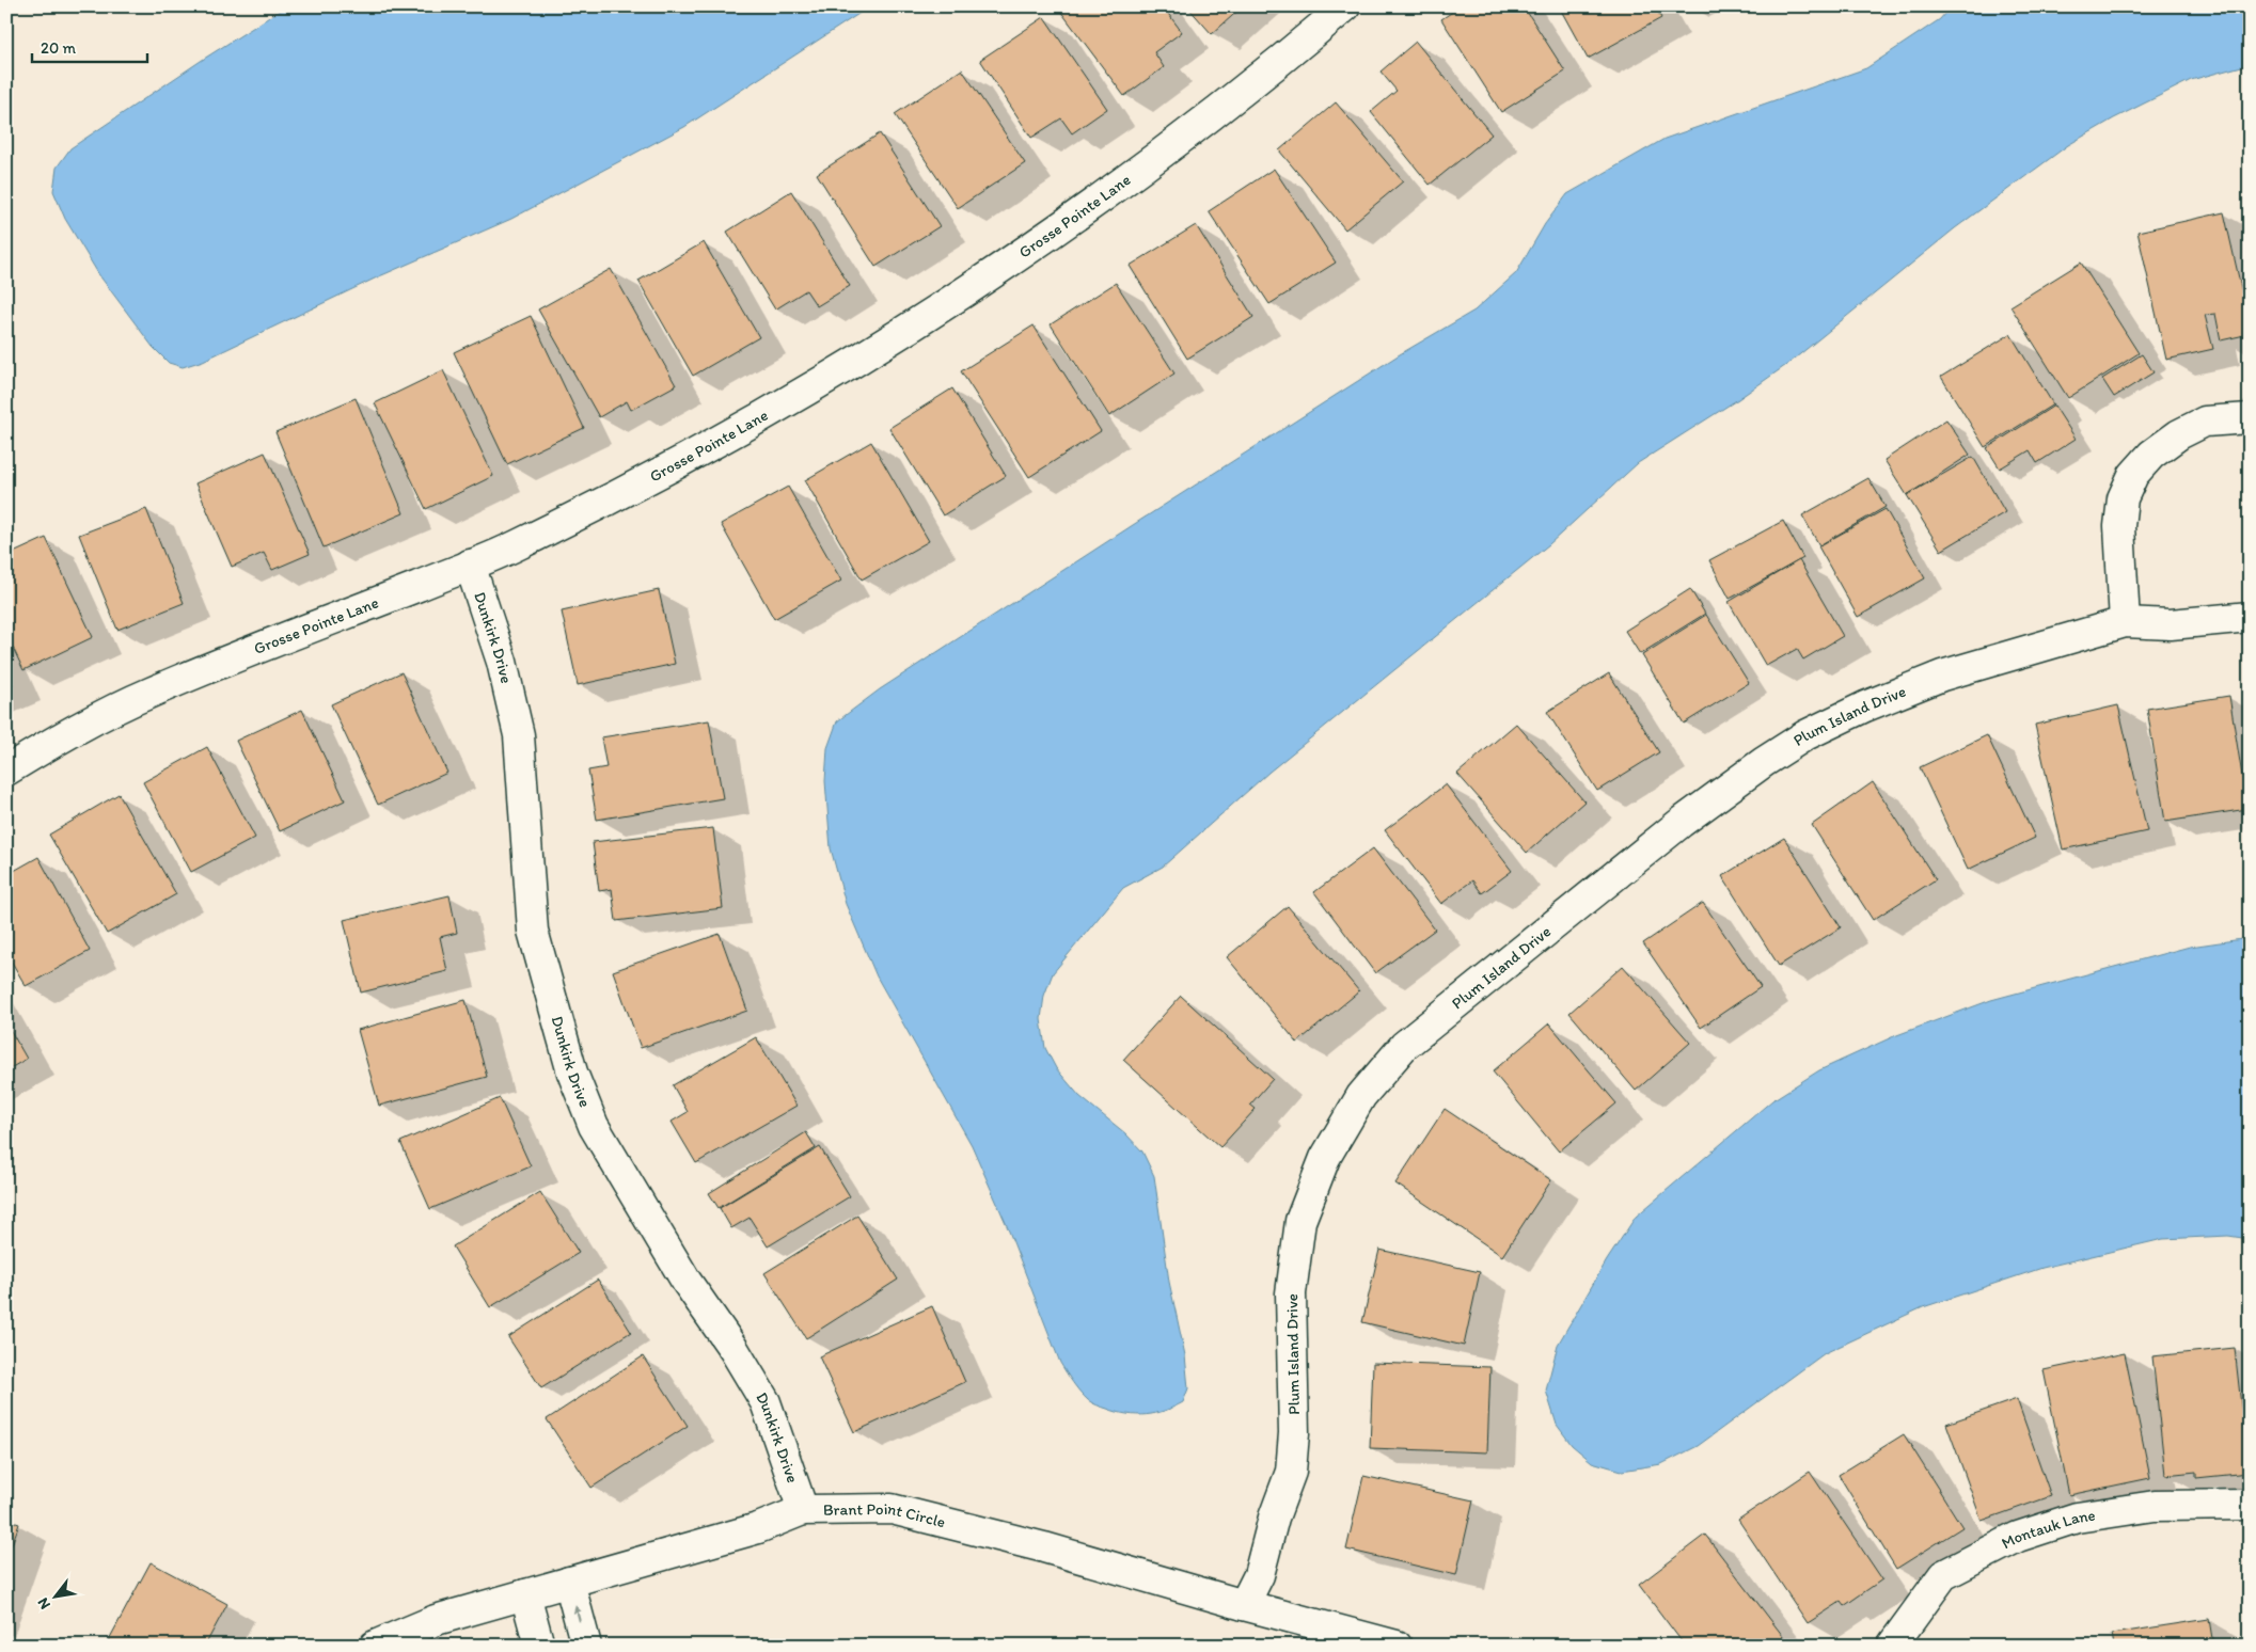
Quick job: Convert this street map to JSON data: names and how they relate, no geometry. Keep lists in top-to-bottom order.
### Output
{
  "streets": {
    "street": [
      "Grosse Pointe Lane",
      "Dunkirk Drive",
      "Plum Island Drive",
      "Brant Point Circle",
      "Montauk Lane"
    ]
  },
  "crossings": [
    ["Grosse Pointe Lane", "Dunkirk Drive"],
    ["Dunkirk Drive", "Brant Point Circle"],
    ["Plum Island Drive", "Brant Point Circle"]
  ],
  "scale_bar": "20 m",
  "north": "bottom left"
}
